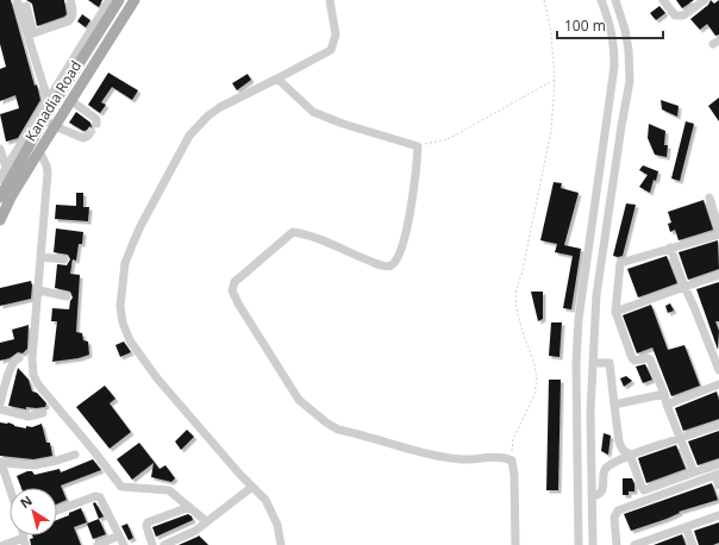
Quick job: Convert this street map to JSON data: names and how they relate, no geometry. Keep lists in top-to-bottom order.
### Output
{
  "streets": {
    "main road": ["Kanadia Road"]
  },
  "scale_bar": "100 m",
  "north": "top left"
}
